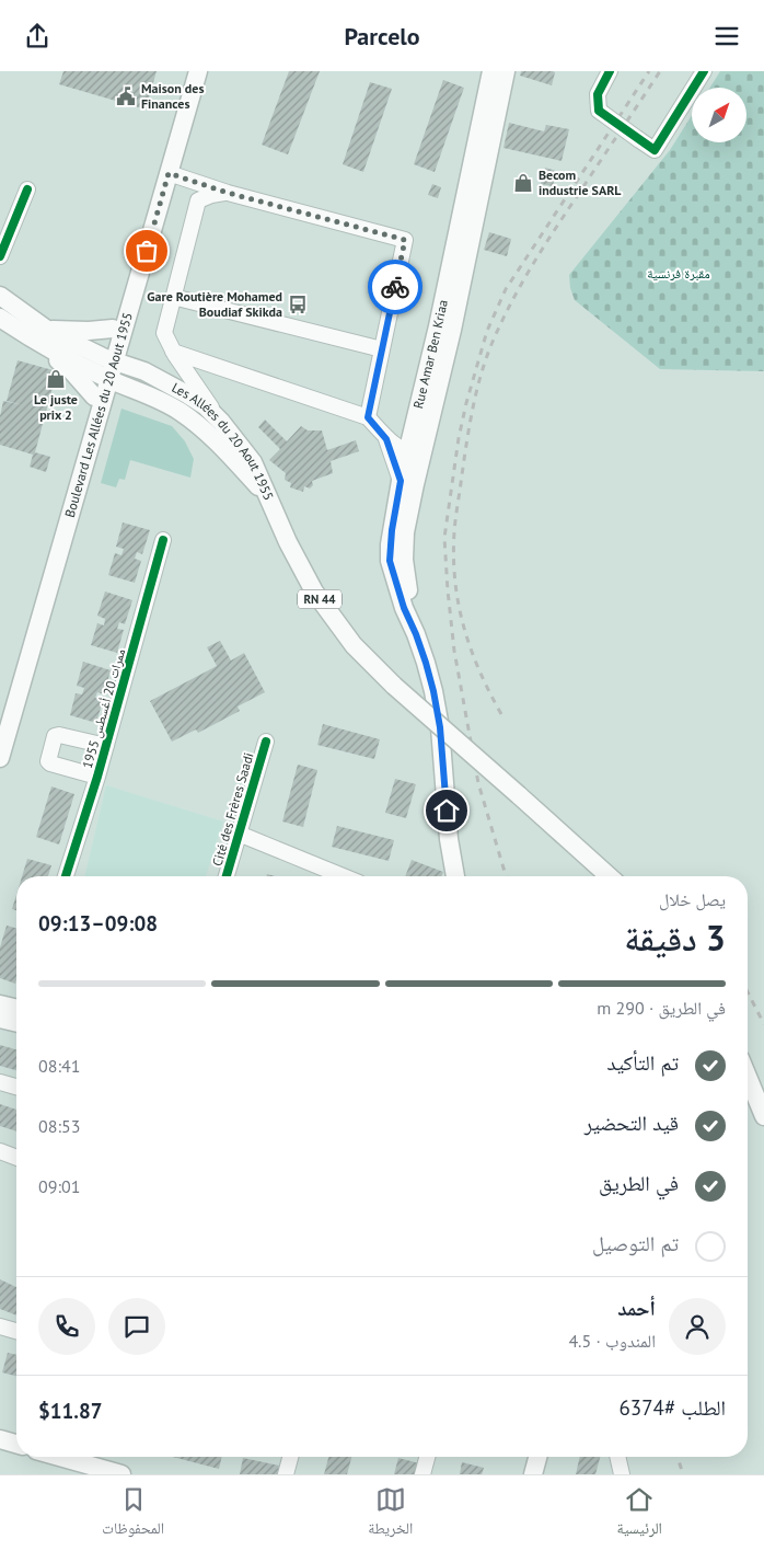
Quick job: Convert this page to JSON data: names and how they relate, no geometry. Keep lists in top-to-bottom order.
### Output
{
  "streets": {
    "main road": [
      "Rue Amar Ben Kriaa",
      "Boulevard Les Allées du 20 Aout 1955",
      "Les Allées du 20 Aout 1955",
      "RN 44"
    ],
    "street": ["ممرات 20 أغسطس 1955", "Cité des Frères Saadi"]
  },
  "crossings": [
    ["Boulevard Les Allées du 20 Aout 1955", "Les Allées du 20 Aout 1955"],
    ["Les Allées du 20 Aout 1955", "RN 44"]
  ],
  "parks": ["مقبرة فرنسية"],
  "places": {
    "public building": ["Maison des Finances"],
    "shop": ["Becom industrie SARL", "Le juste prix 2"],
    "bus stop": ["Gare Routière Mohamed Boudiaf Skikda"]
  },
  "north": "top right",
  "page": {
    "header": "Parcelo",
    "heading": ["3 دقيقة", "يصل خلال", "09:08–09:13"],
    "panel": [
      "أحمد",
      "المندوب · 4.5",
      "الطلب #6374",
      "$11.87"
    ],
    "bar": "في الطريق · 290 m",
    "list": [
      ["تم التأكيد", "08:41"],
      ["قيد التحضير", "08:53"],
      ["في الطريق", "09:01"],
      "تم التوصيل"
    ],
    "tabs": ["الرئيسية", "الخريطة", "المحفوظات"]
  }
}
